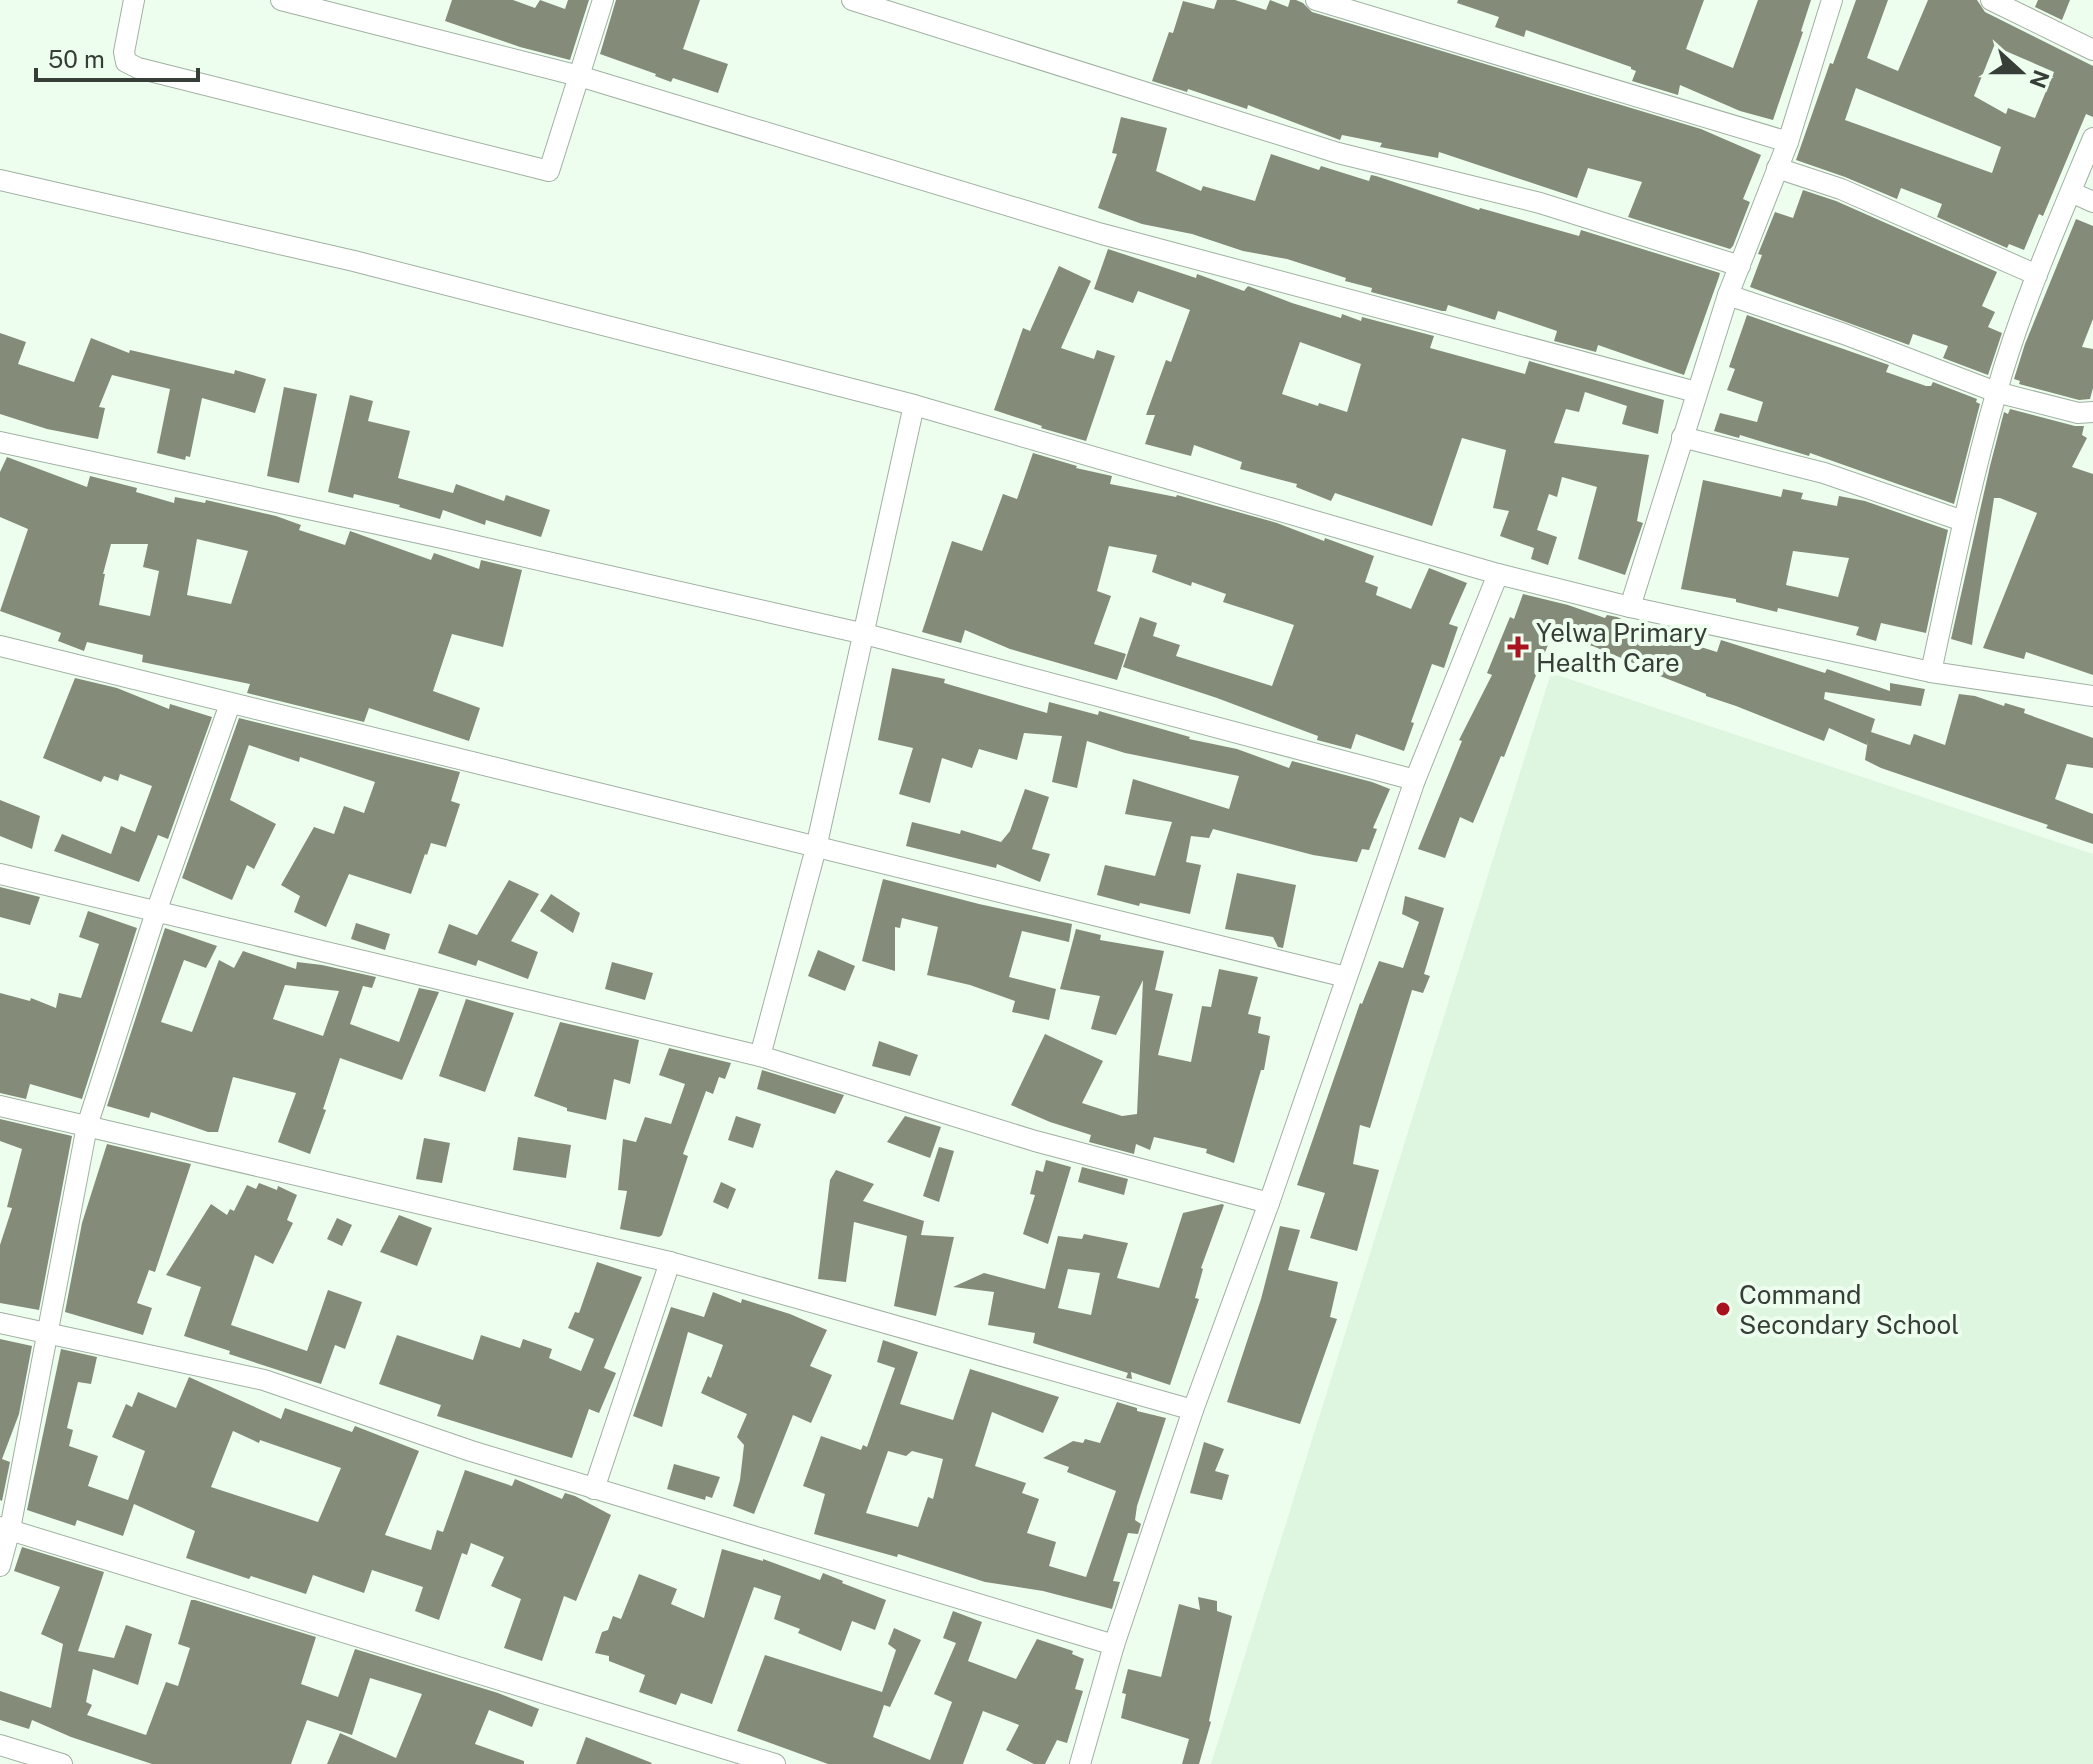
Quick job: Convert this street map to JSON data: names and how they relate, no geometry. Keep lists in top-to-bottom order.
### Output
{
  "places": {
    "health": ["Yelwa Primary Health Care"],
    "other": ["Command Secondary School"]
  },
  "scale_bar": "50 m",
  "north": "right"
}
